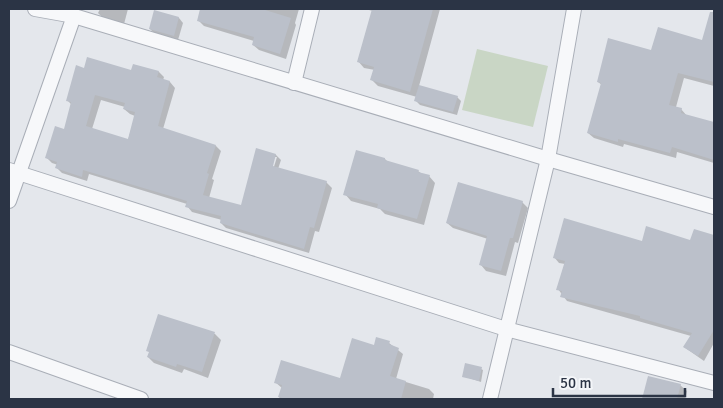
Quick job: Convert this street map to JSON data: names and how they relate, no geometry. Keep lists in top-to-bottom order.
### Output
{
  "scale_bar": "50 m"
}
